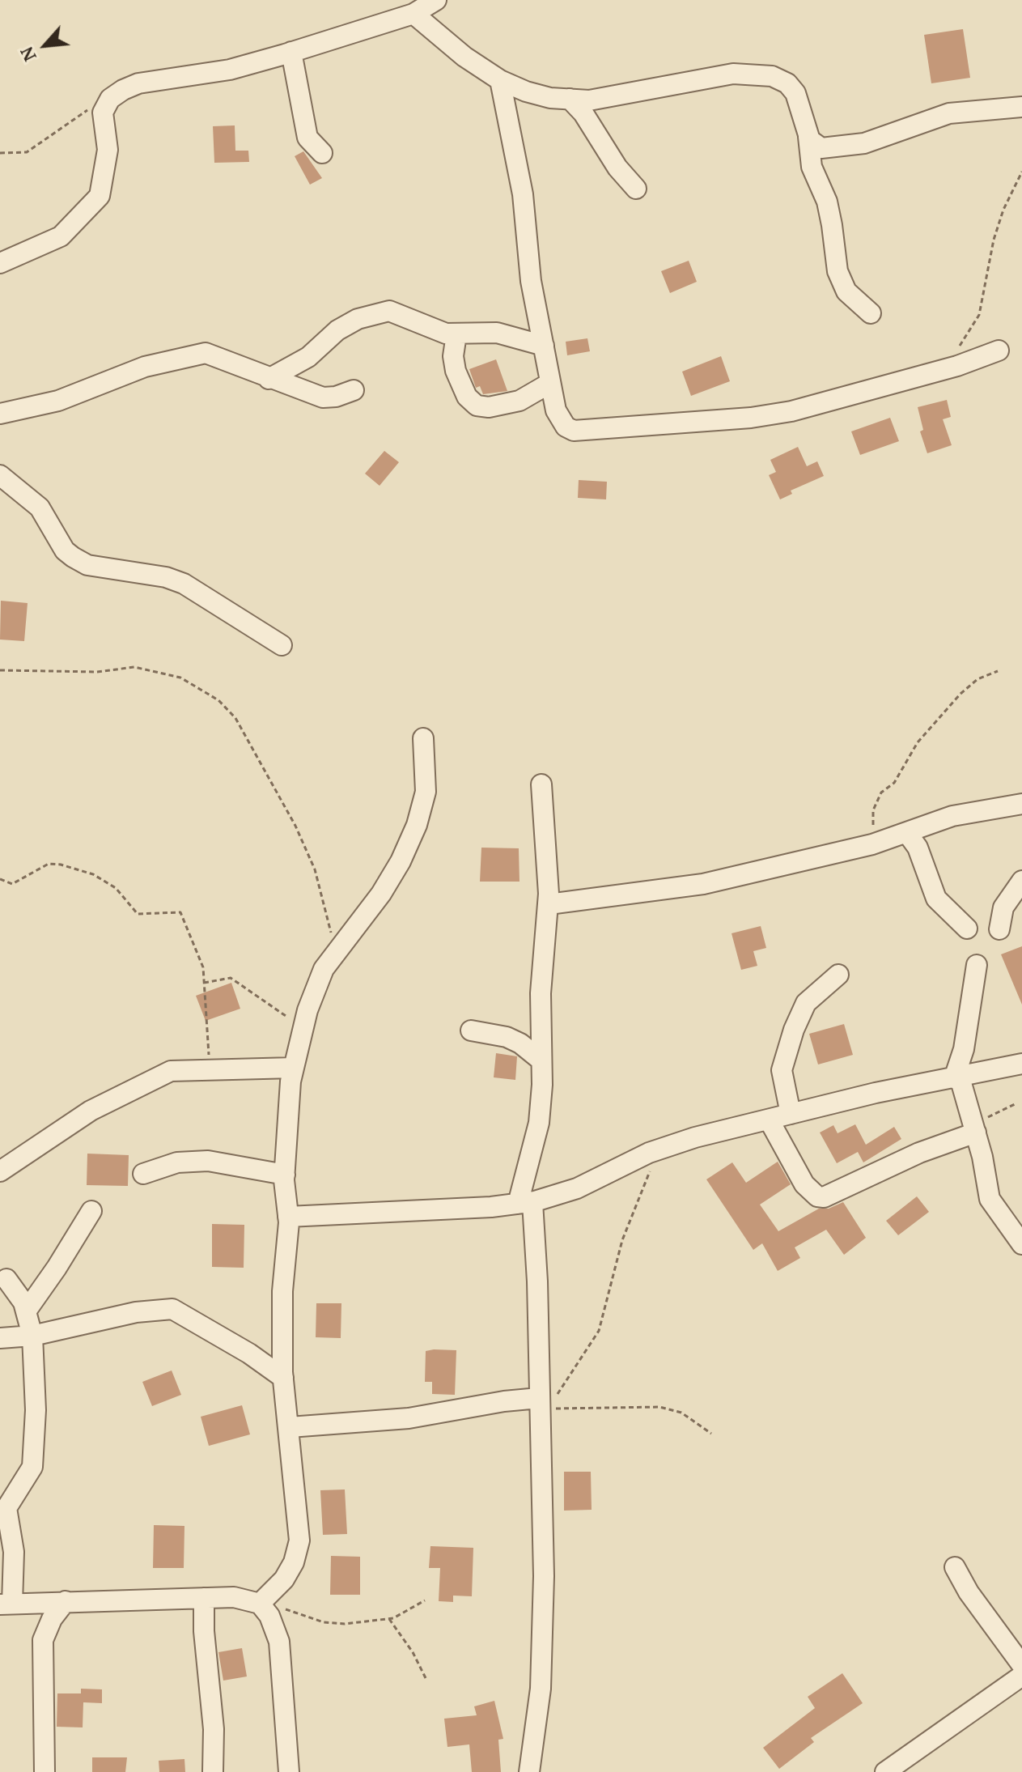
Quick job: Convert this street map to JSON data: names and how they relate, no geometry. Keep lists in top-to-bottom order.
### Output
{
  "north": "bottom left"
}
